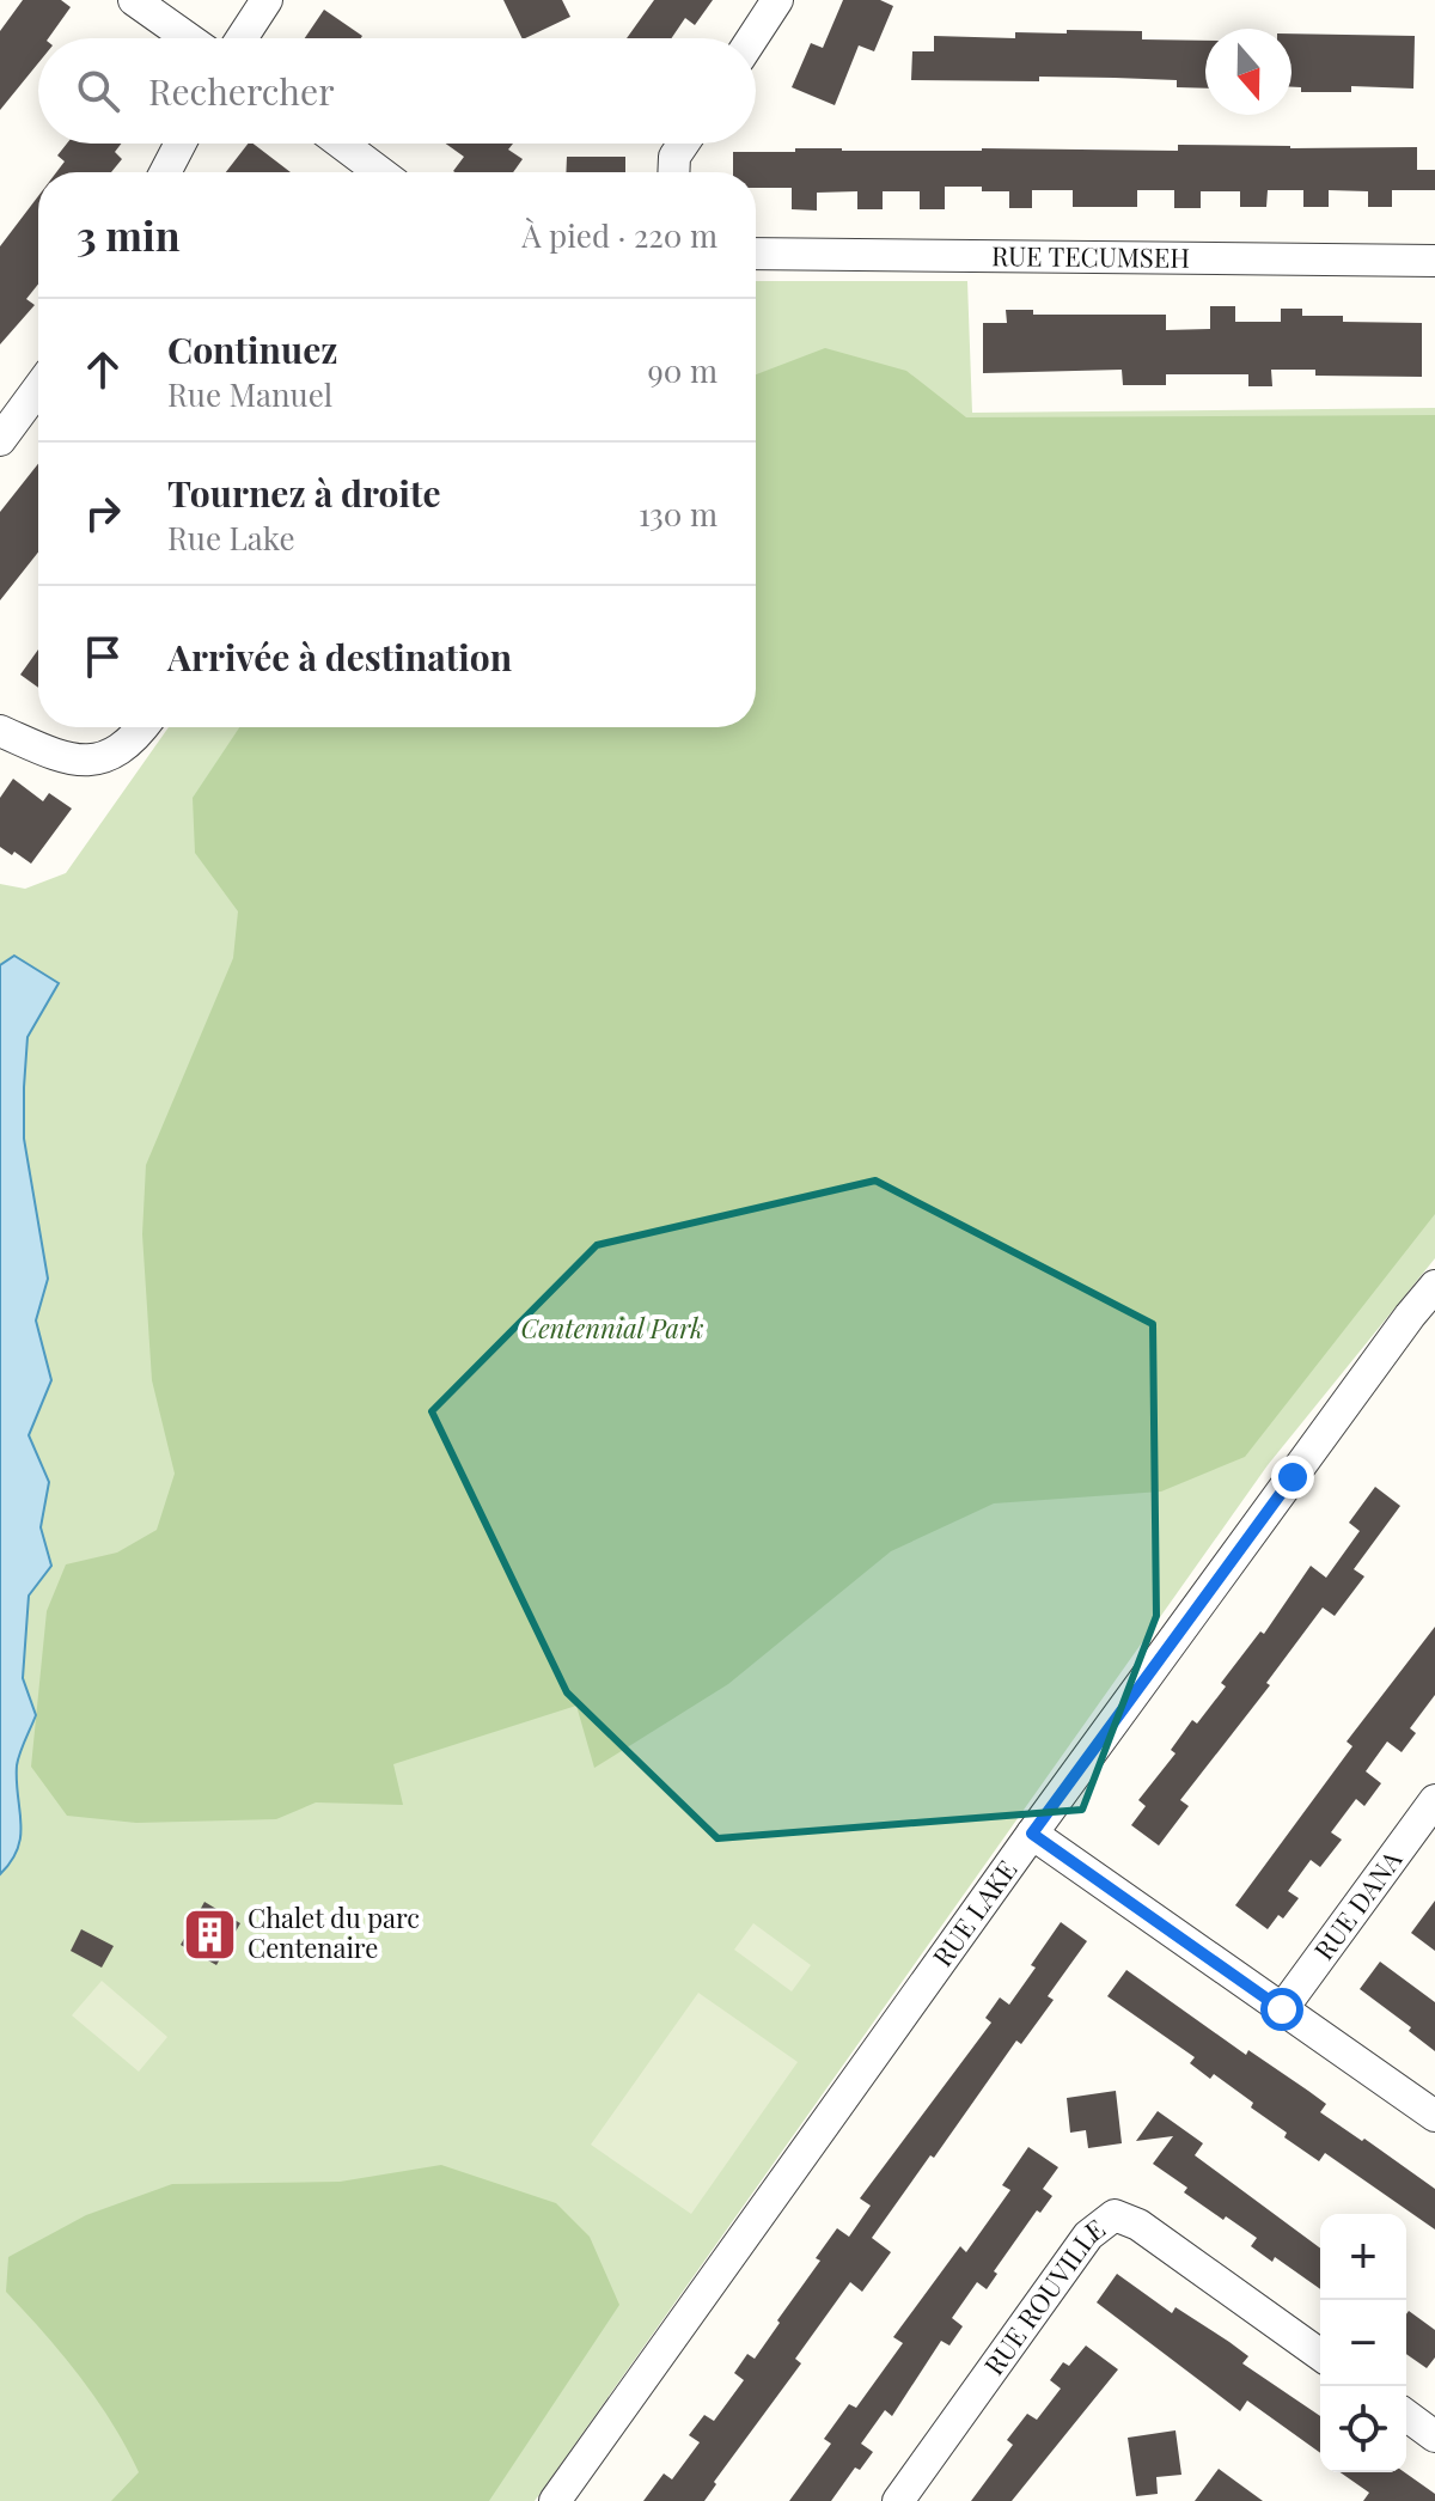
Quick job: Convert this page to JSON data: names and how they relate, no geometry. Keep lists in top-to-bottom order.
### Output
{
  "streets": {
    "street": [
      "RUE TECUMSEH",
      "RUE DANA",
      "RUE LAKE",
      "RUE ROUVILLE"
    ]
  },
  "parks": ["Centennial Park"],
  "places": {
    "building": ["Chalet du parc Centenaire"]
  },
  "north": "bottom",
  "page": {
    "search": "Rechercher",
    "heading": ["3 min", "À pied · 220 m"],
    "list": [
      ["Continuez", "Rue Manuel", "90 m"],
      ["Tournez à droite", "Rue Lake", "130 m"],
      "Arrivée à destination"
    ],
    "map_buttons": ["+", "−"]
  }
}
